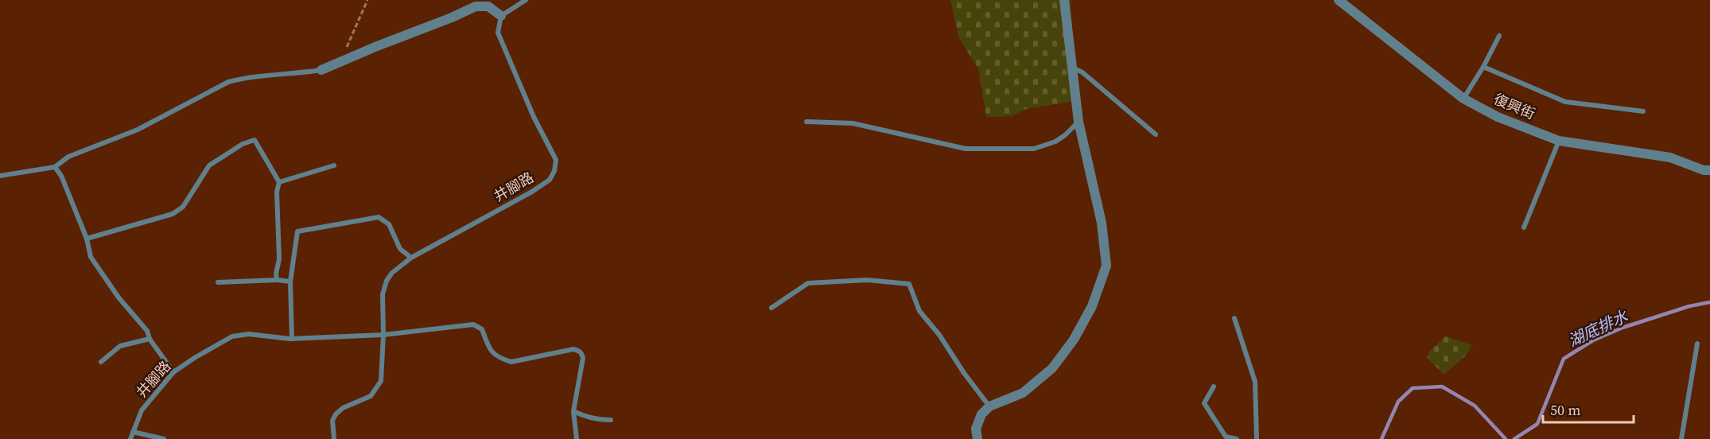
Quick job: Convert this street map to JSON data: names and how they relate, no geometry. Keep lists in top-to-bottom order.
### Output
{
  "streets": {
    "street": ["復興街"],
    "lane": ["井腳路"]
  },
  "water": ["湖底排水"],
  "scale_bar": "50 m"
}
